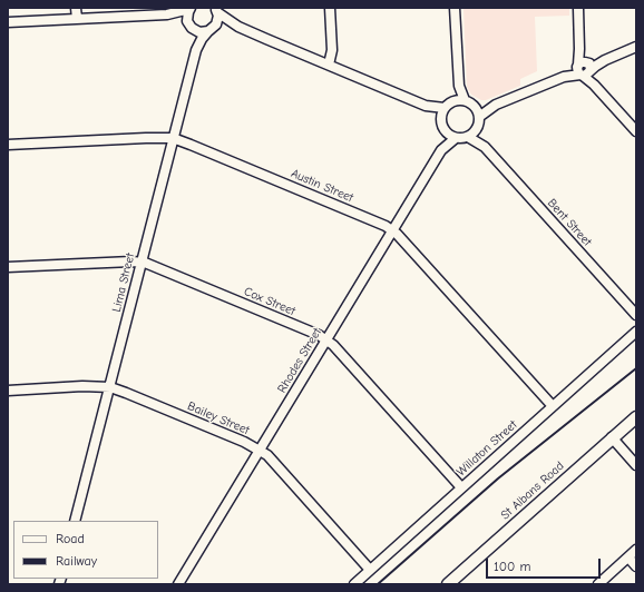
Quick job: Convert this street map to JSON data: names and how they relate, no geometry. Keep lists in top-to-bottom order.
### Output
{
  "streets": {
    "main road": ["St Albans Road"],
    "street": [
      "Austin Street",
      "Bent Street",
      "Lima Street",
      "Cox Street",
      "Rhodes Street",
      "Bailey Street",
      "Willaton Street"
    ]
  },
  "crossings": [
    ["Austin Street", "Lima Street"],
    ["Austin Street", "Rhodes Street"],
    ["Austin Street", "Willaton Street"],
    ["Bent Street", "Rhodes Street"],
    ["Lima Street", "Cox Street"],
    ["Lima Street", "Bailey Street"],
    ["Cox Street", "Rhodes Street"],
    ["Cox Street", "Willaton Street"],
    ["Rhodes Street", "Bailey Street"],
    ["Bailey Street", "Willaton Street"]
  ],
  "legend": ["Road", "Railway"],
  "scale_bar": "100 m"
}
